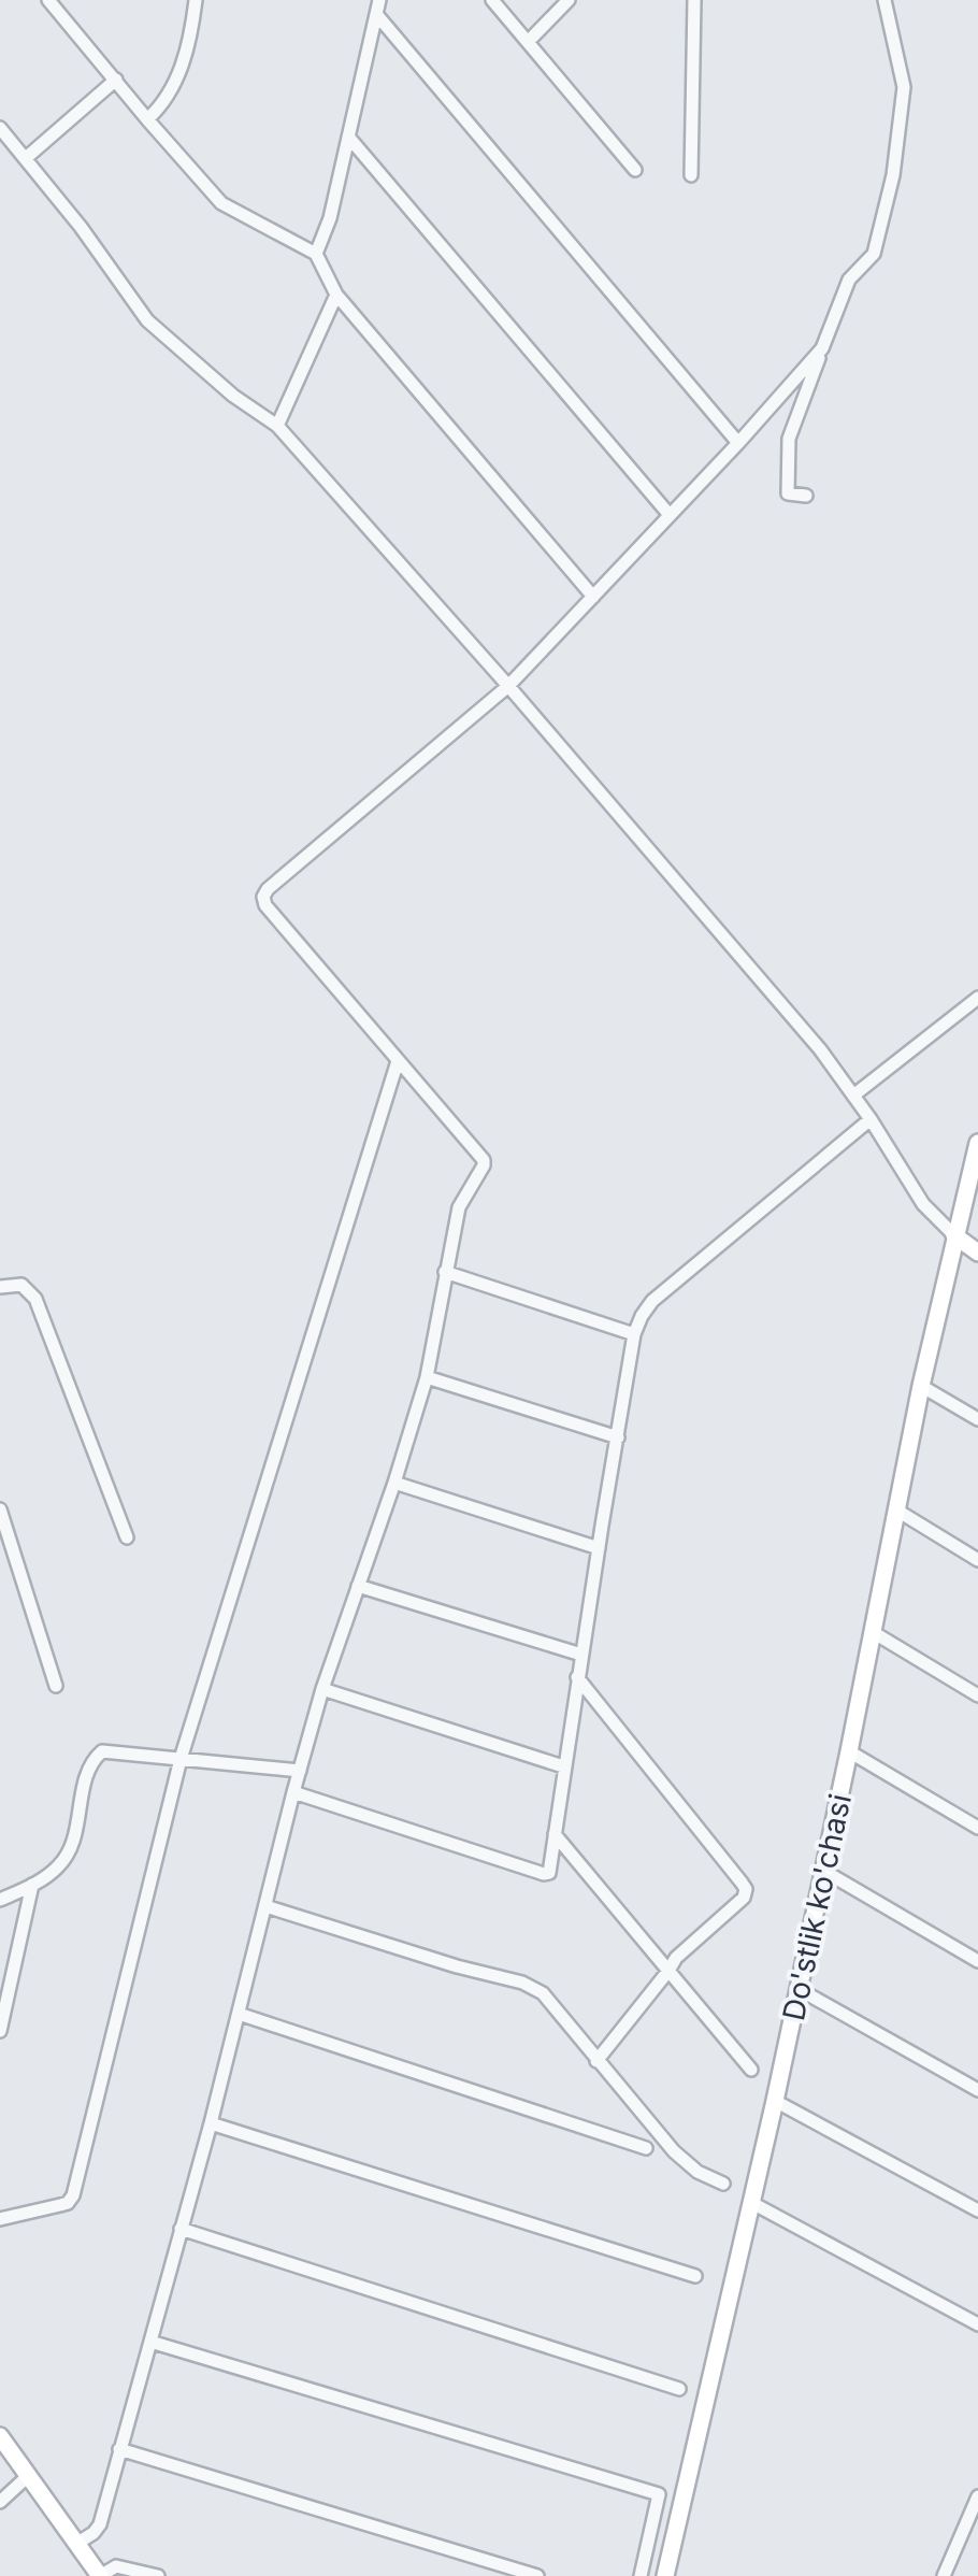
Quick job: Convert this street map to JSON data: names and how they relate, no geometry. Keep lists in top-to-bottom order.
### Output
{
  "streets": {
    "street": ["Do'stlik ko'chasi"]
  }
}
